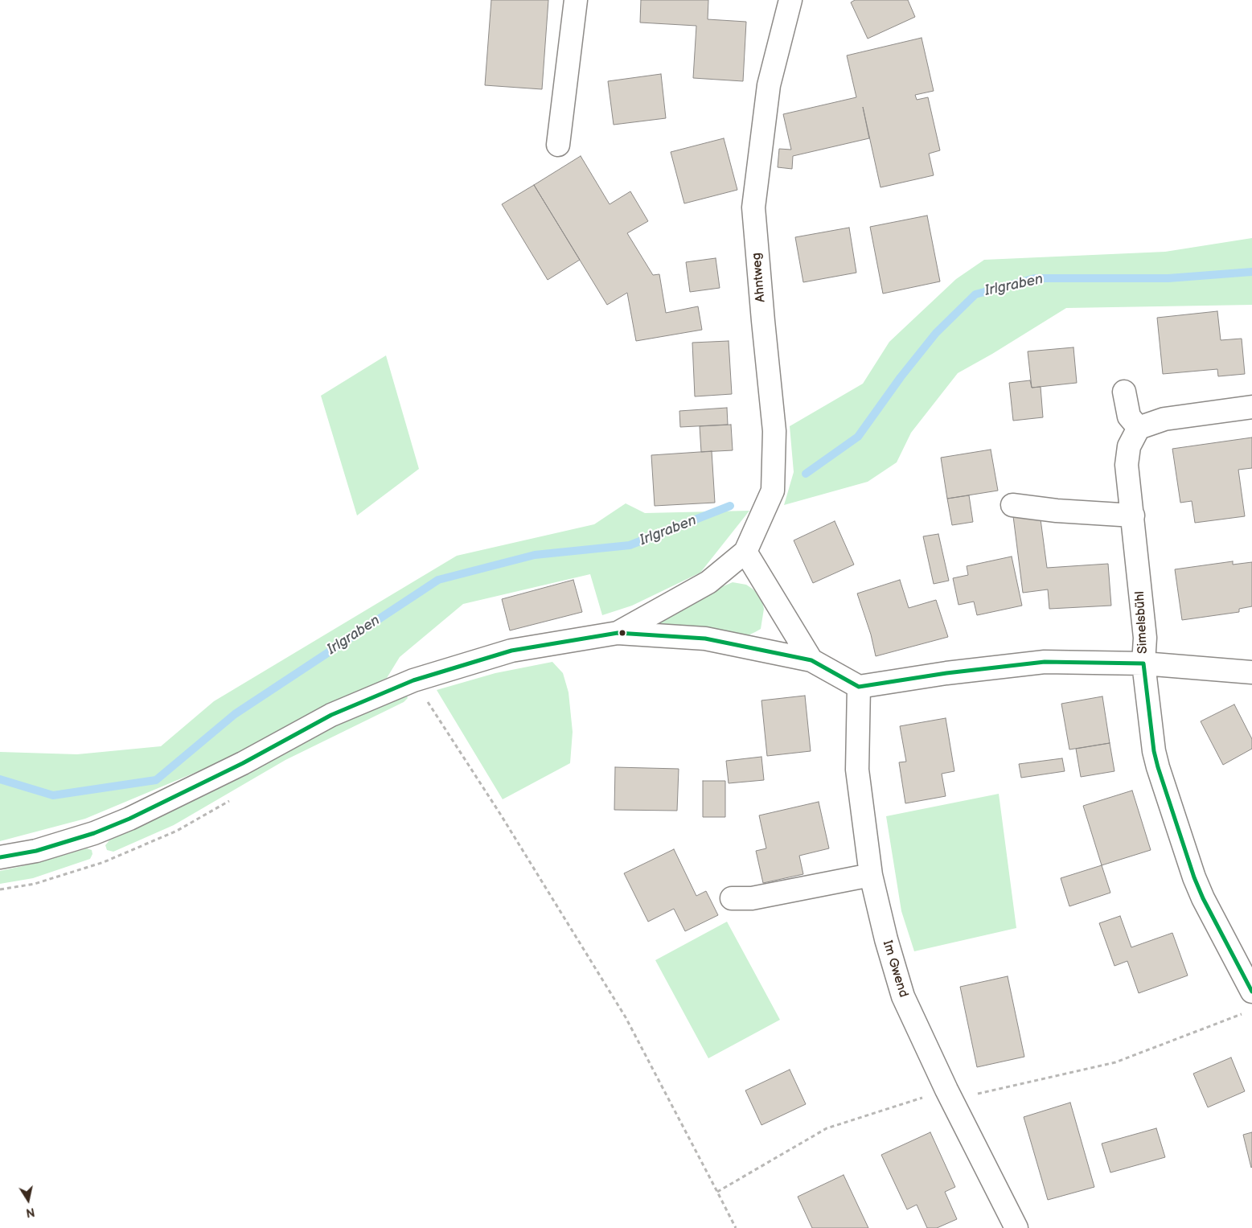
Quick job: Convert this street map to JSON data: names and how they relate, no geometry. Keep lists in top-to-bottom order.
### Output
{
  "streets": {
    "street": ["Ahntweg", "Simelsbühl", "Im Gwend"]
  },
  "water": ["Irlgraben"],
  "north": "bottom"
}
